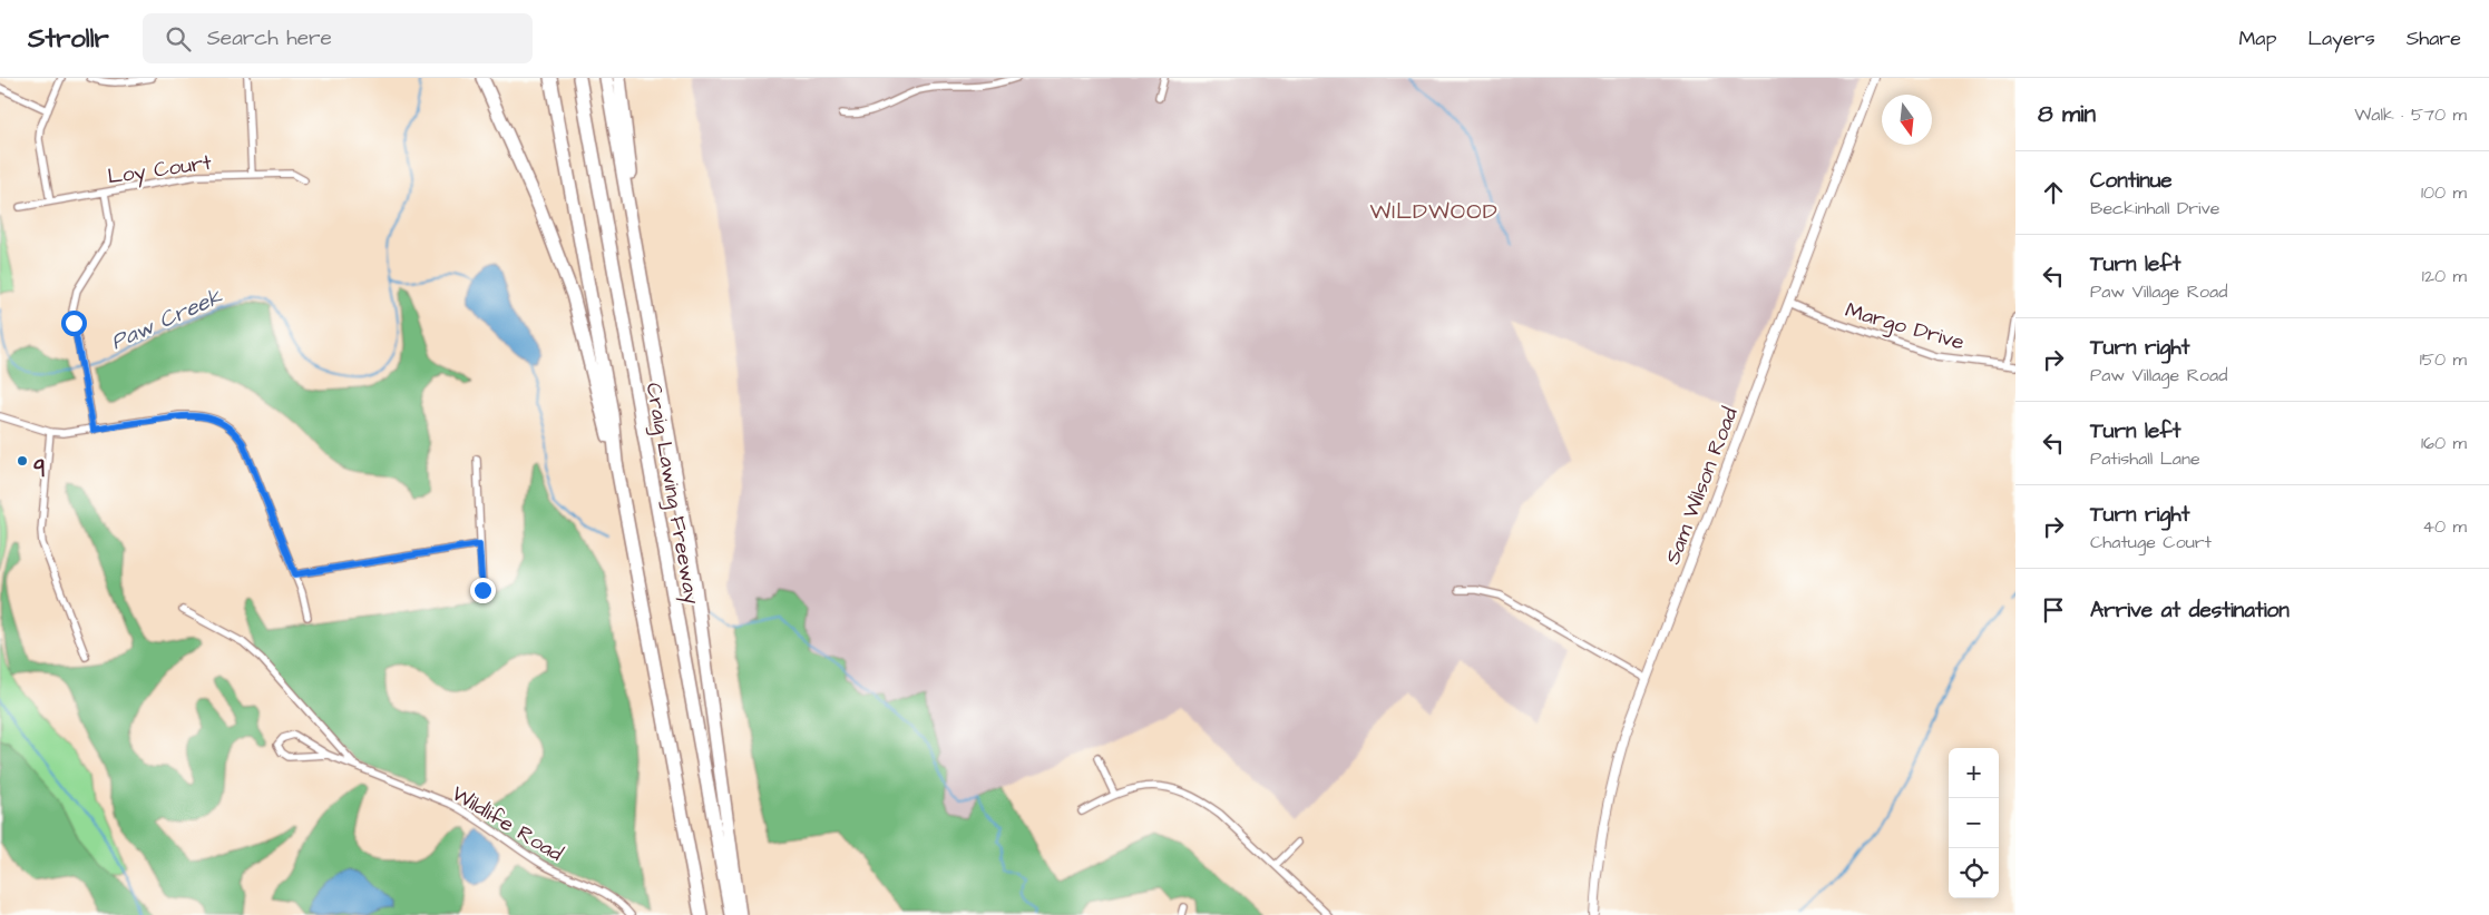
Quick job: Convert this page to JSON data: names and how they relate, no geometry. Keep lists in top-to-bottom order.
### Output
{
  "streets": {
    "highway": ["Craig Lawing Freeway"],
    "street": [
      "Loy Court",
      "Margo Drive",
      "Sam Wilson Road",
      "Wildlife Road"
    ]
  },
  "crossings": [
    ["Margo Drive", "Sam Wilson Road"]
  ],
  "districts": ["WILDWOOD"],
  "water": ["Paw Creek"],
  "places": ["q"],
  "north": "bottom",
  "page": {
    "header": "Strollr",
    "search": "Search here",
    "nav": ["Map", "Layers", "Share"],
    "heading": ["8 min", "Walk · 570 m"],
    "list": [
      ["Continue", "Beckinhall Drive", "100 m"],
      ["Turn left", "Paw Village Road", "120 m"],
      ["Turn right", "Paw Village Road", "150 m"],
      ["Turn left", "Patishall Lane", "160 m"],
      ["Turn right", "Chatuge Court", "40 m"],
      "Arrive at destination"
    ],
    "map_buttons": ["+", "−"]
  }
}
